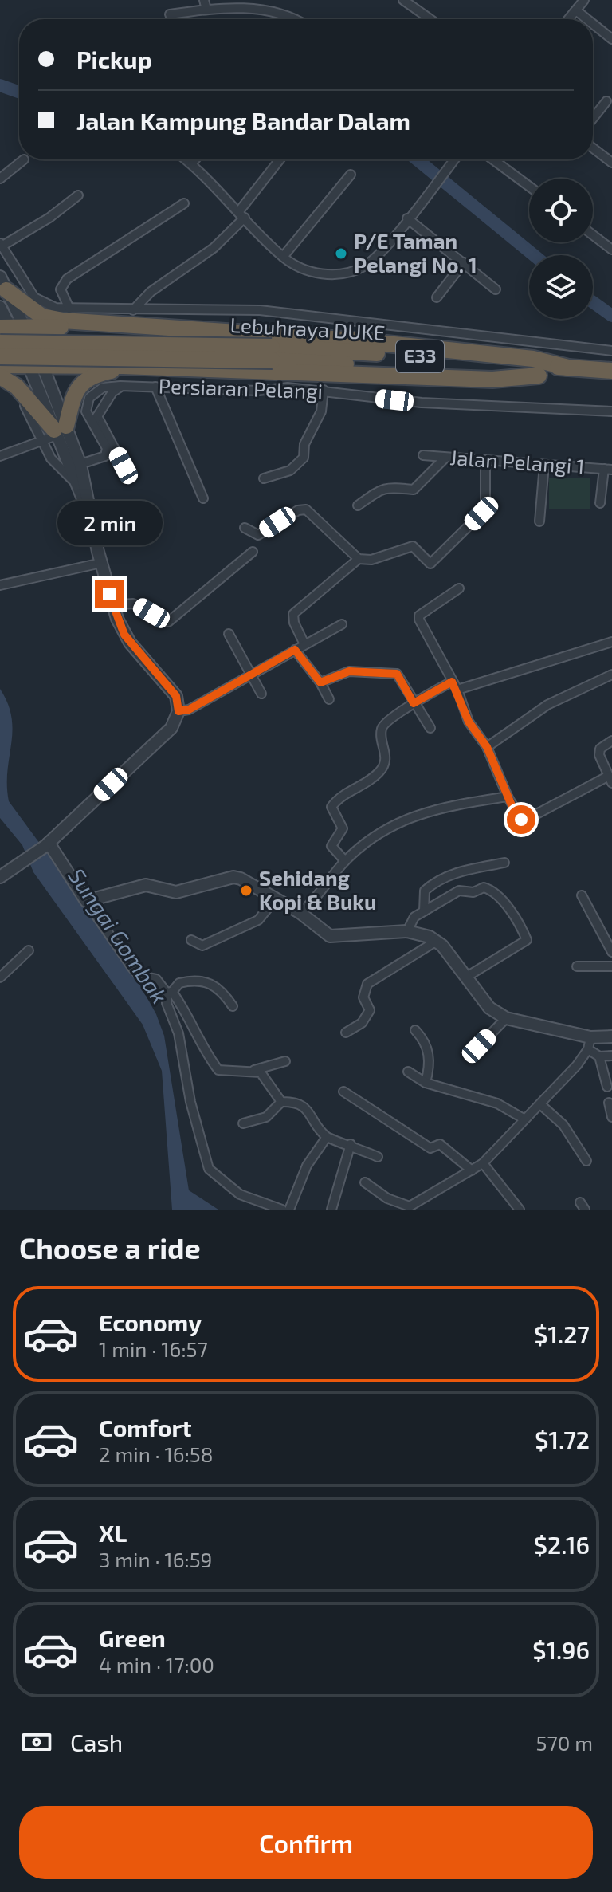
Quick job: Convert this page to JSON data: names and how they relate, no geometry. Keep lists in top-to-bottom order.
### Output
{
  "streets": {
    "highway": ["Lebuhraya DUKE", "E33"],
    "street": ["Persiaran Pelangi", "Jalan Pelangi 1"]
  },
  "water": ["Sungai Gombak"],
  "places": ["P/E Taman Pelangi No. 1", "Sehidang Kopi & Buku"],
  "page": {
    "banner": ["Pickup", "Jalan Kampung Bandar Dalam"],
    "bubble": "2 min",
    "heading": "Choose a ride",
    "list": [
      {
        "name": "Economy",
        "note": "1 min · 16:57",
        "value": "$1.27"
      },
      {
        "name": "Comfort",
        "note": "2 min · 16:58",
        "value": "$1.72"
      },
      {
        "name": "XL",
        "note": "3 min · 16:59",
        "value": "$2.16"
      },
      {
        "name": "Green",
        "note": "4 min · 17:00",
        "value": "$1.96"
      }
    ],
    "pay": ["Cash", "570 m"],
    "buttons": "Confirm"
  }
}
